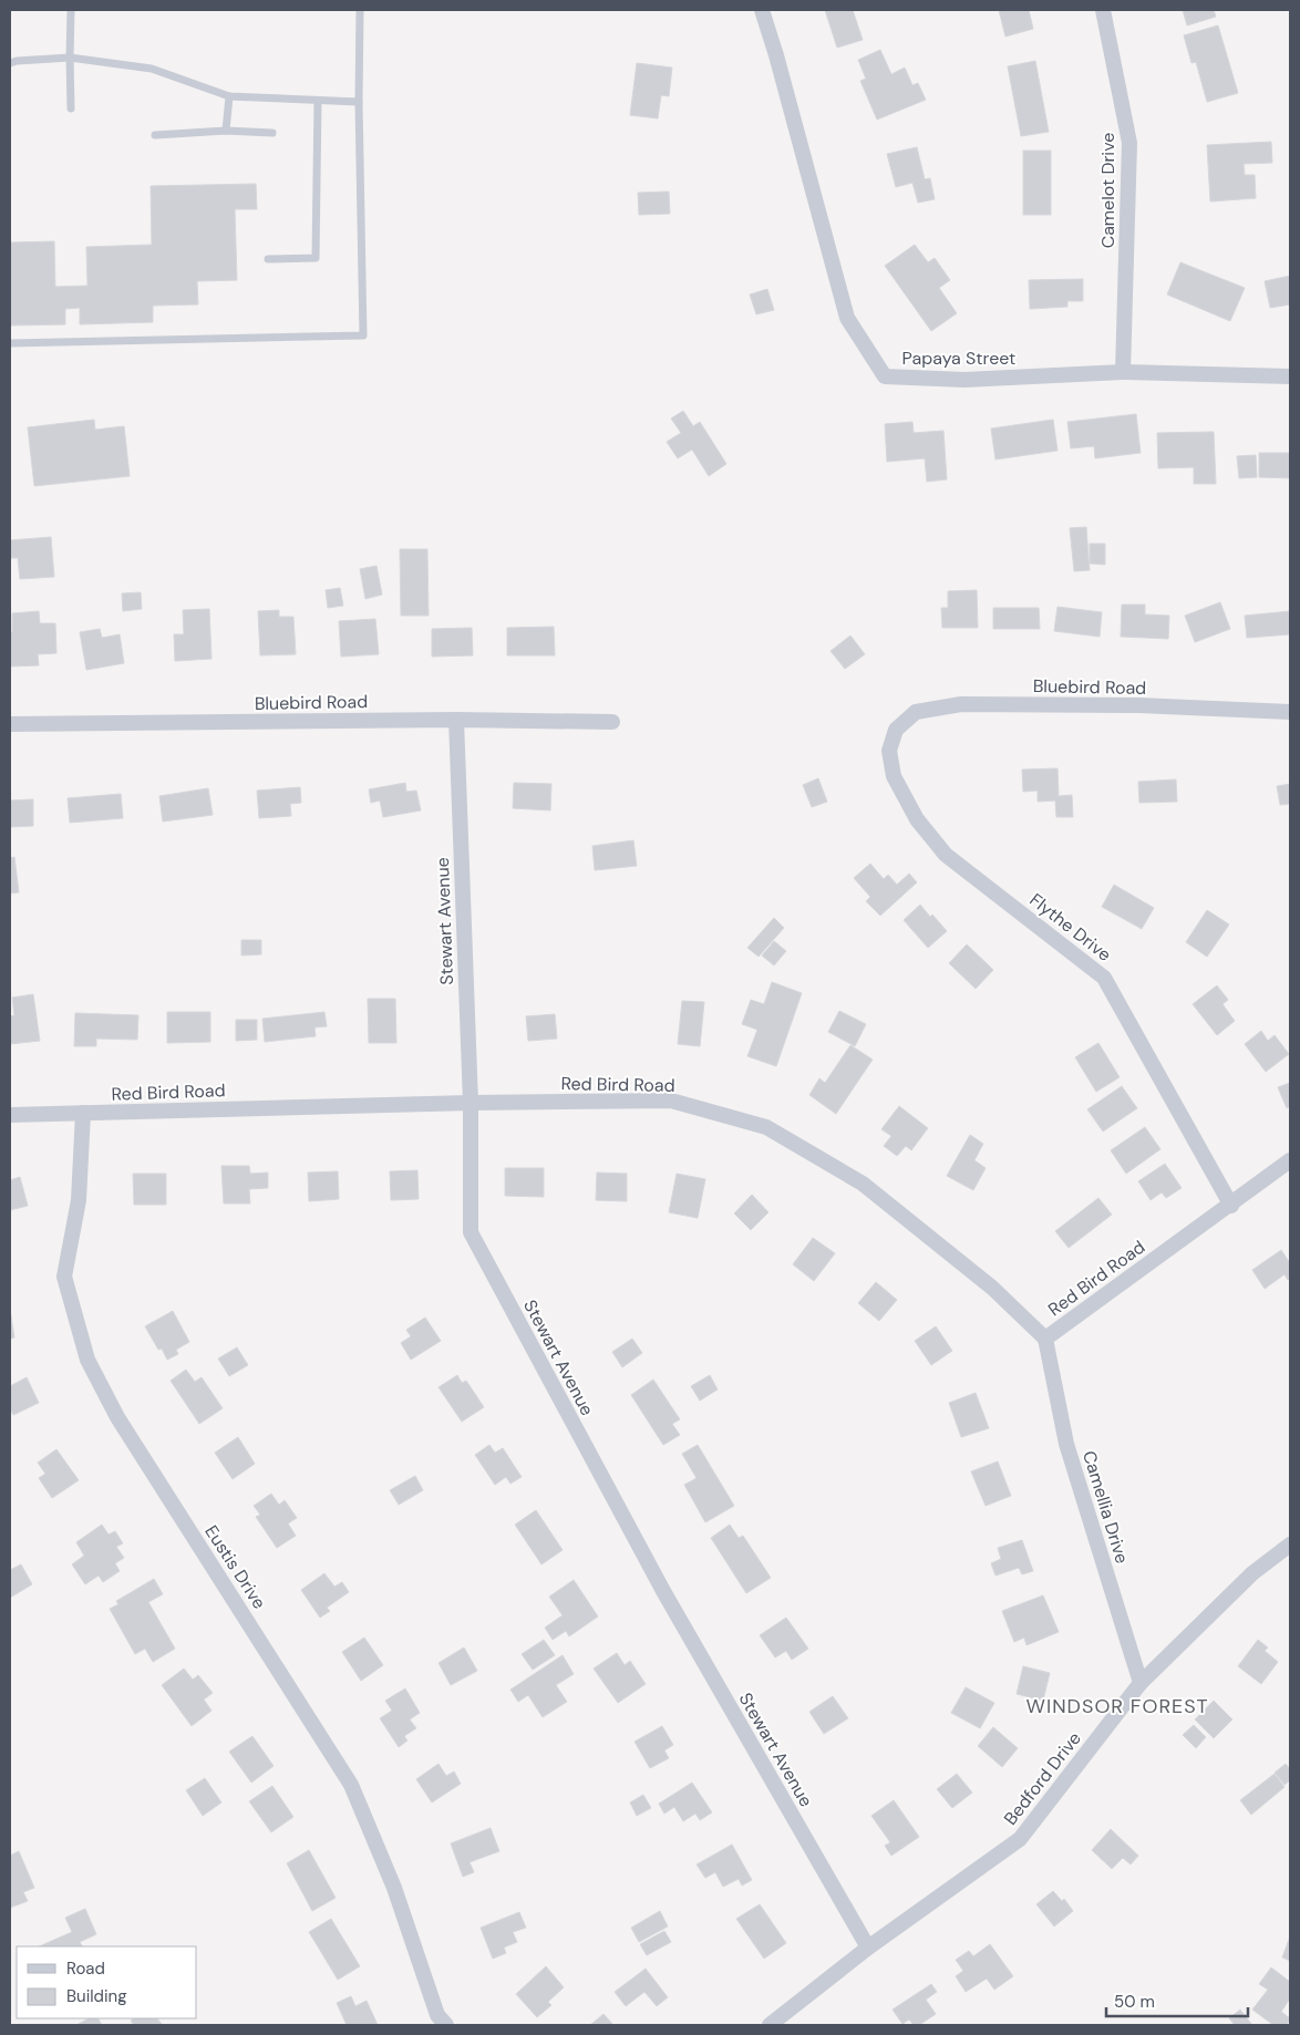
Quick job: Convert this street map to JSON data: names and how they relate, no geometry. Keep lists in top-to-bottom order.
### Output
{
  "streets": {
    "street": [
      "Camelot Drive",
      "Papaya Street",
      "Bluebird Road",
      "Stewart Avenue",
      "Flythe Drive",
      "Red Bird Road",
      "Camellia Drive",
      "Eustis Drive",
      "Bedford Drive"
    ]
  },
  "crossings": [
    ["Camelot Drive", "Papaya Street"],
    ["Bluebird Road", "Stewart Avenue"],
    ["Bluebird Road", "Flythe Drive"],
    ["Stewart Avenue", "Red Bird Road"],
    ["Stewart Avenue", "Bedford Drive"],
    ["Flythe Drive", "Red Bird Road"],
    ["Red Bird Road", "Camellia Drive"],
    ["Red Bird Road", "Eustis Drive"],
    ["Camellia Drive", "Bedford Drive"]
  ],
  "districts": ["WINDSOR FOREST"],
  "legend": ["Road", "Building"],
  "scale_bar": "50 m"
}
